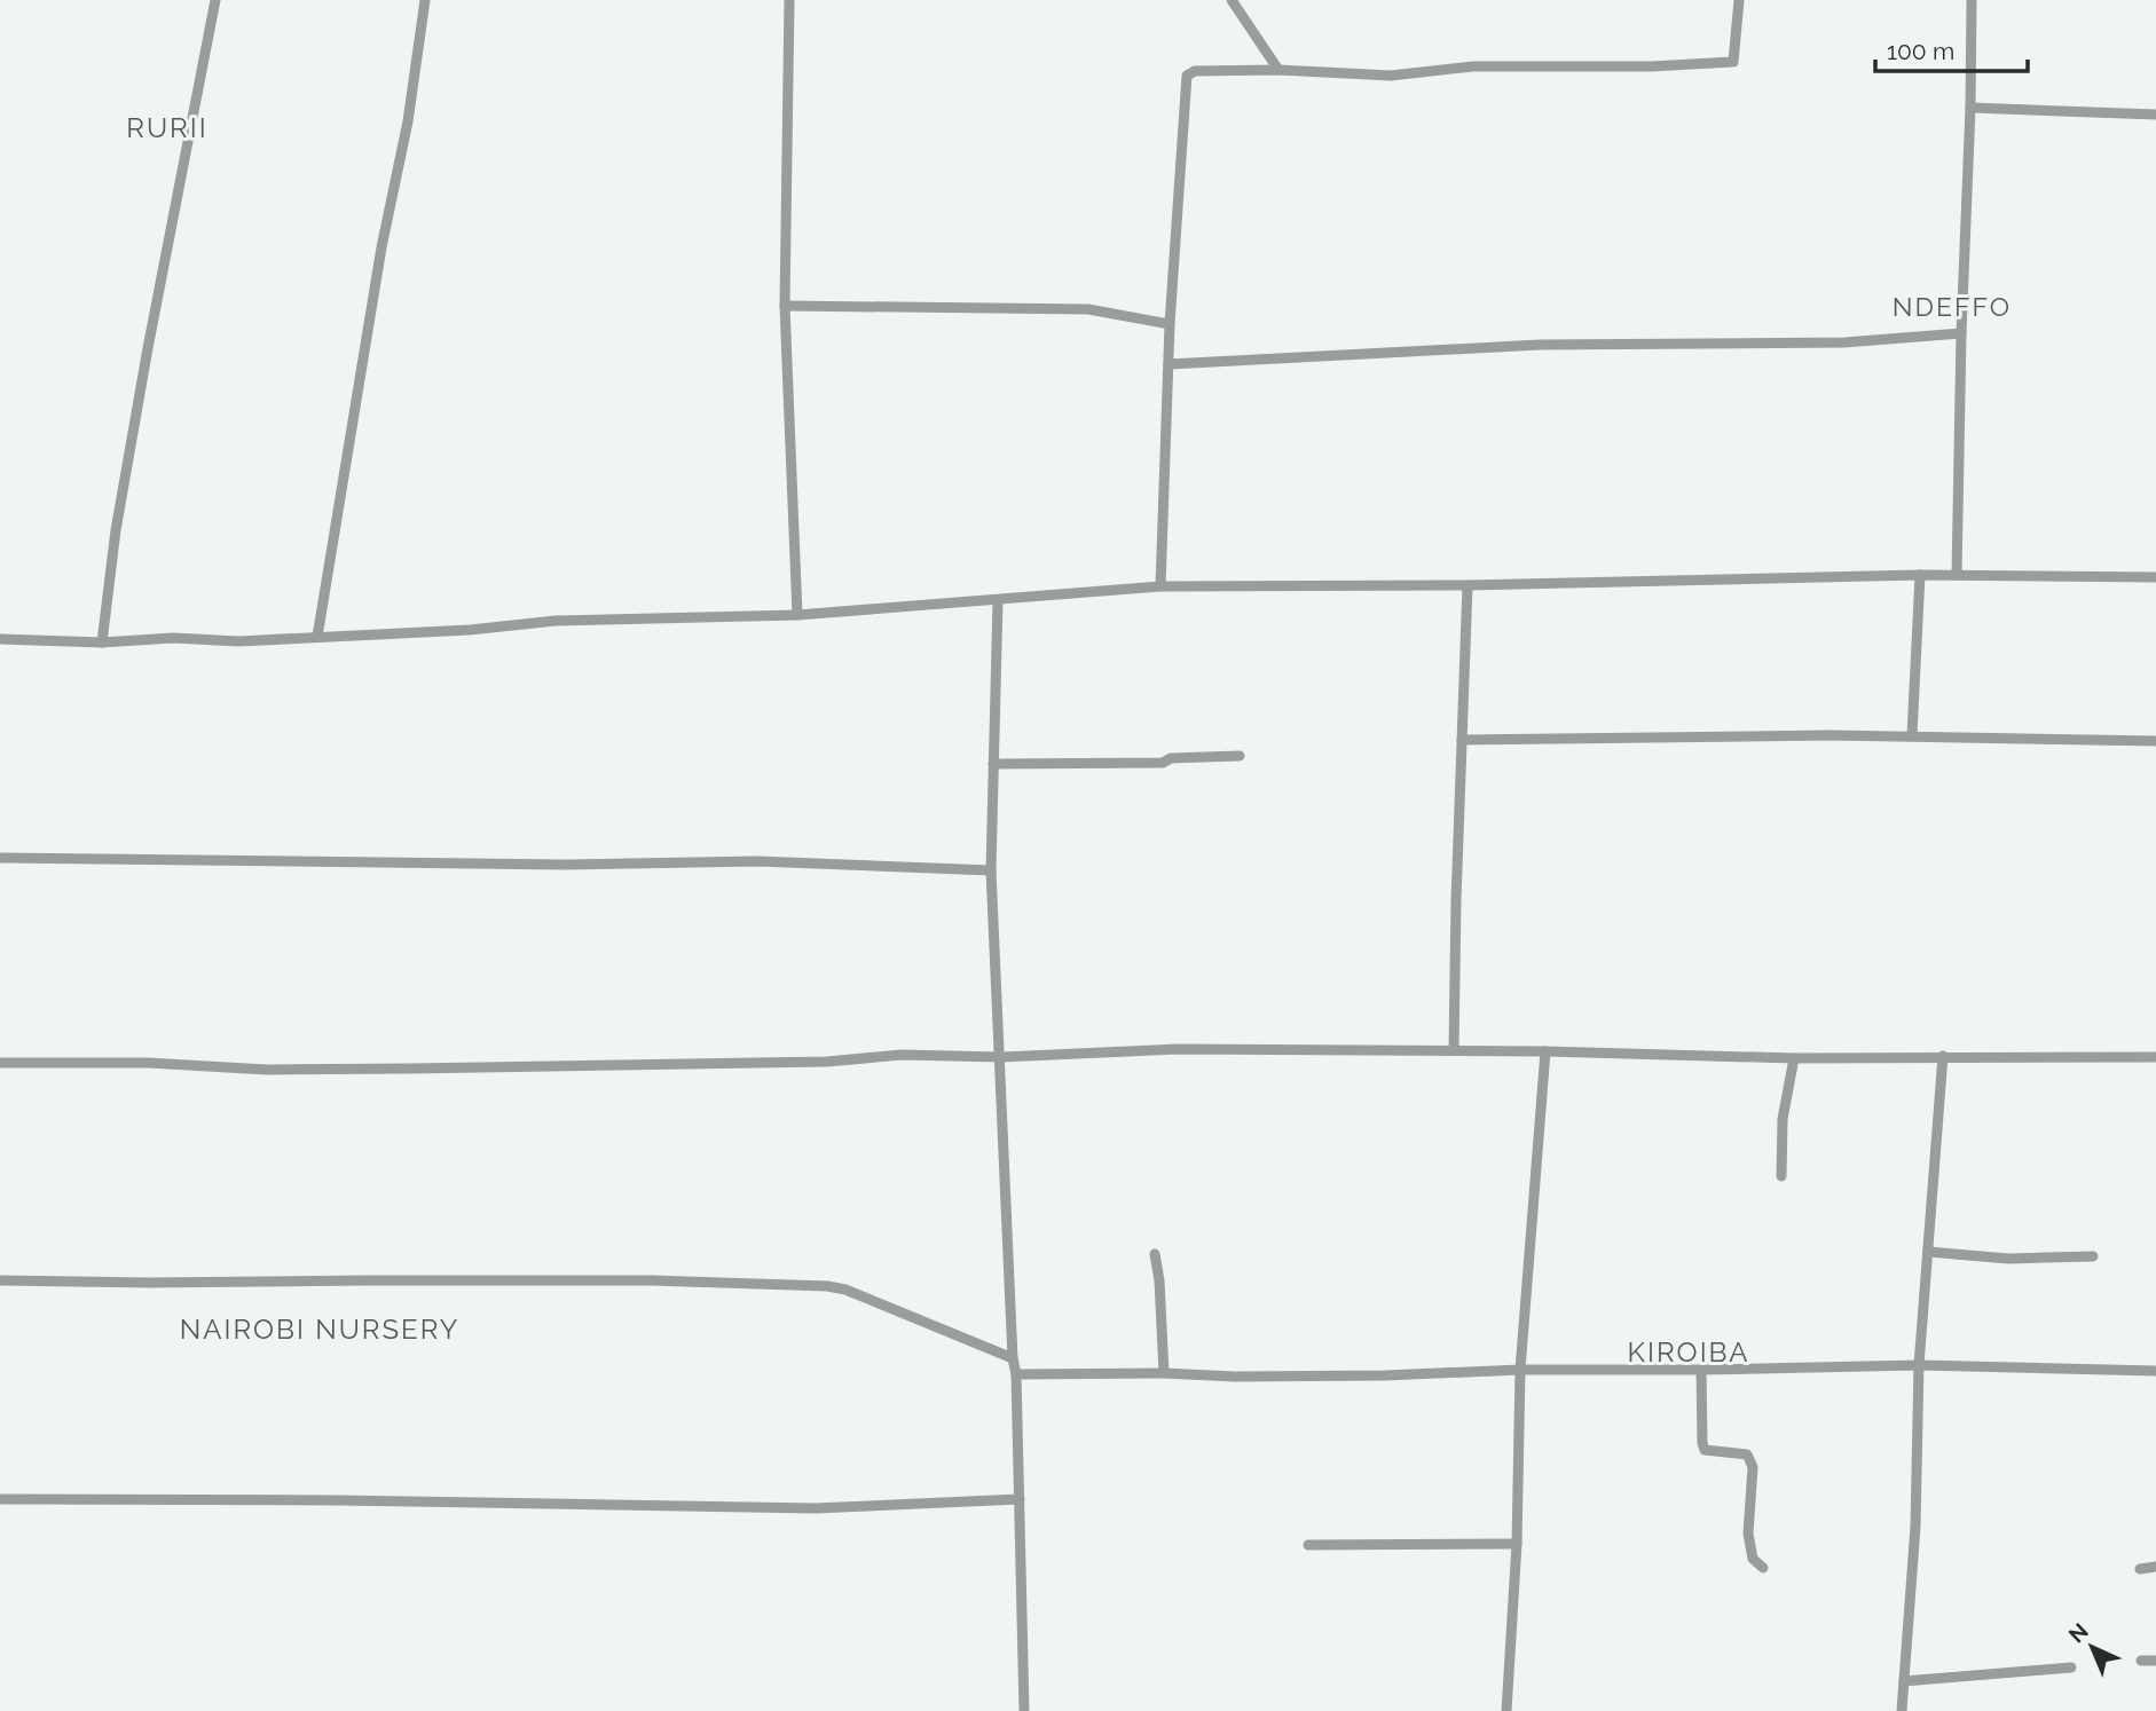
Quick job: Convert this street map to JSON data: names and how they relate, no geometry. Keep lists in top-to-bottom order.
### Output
{
  "districts": [
    "RURII",
    "NDEFFO",
    "NAIROBI NURSERY",
    "KIROIBA"
  ],
  "scale_bar": "100 m",
  "north": "top left"
}
